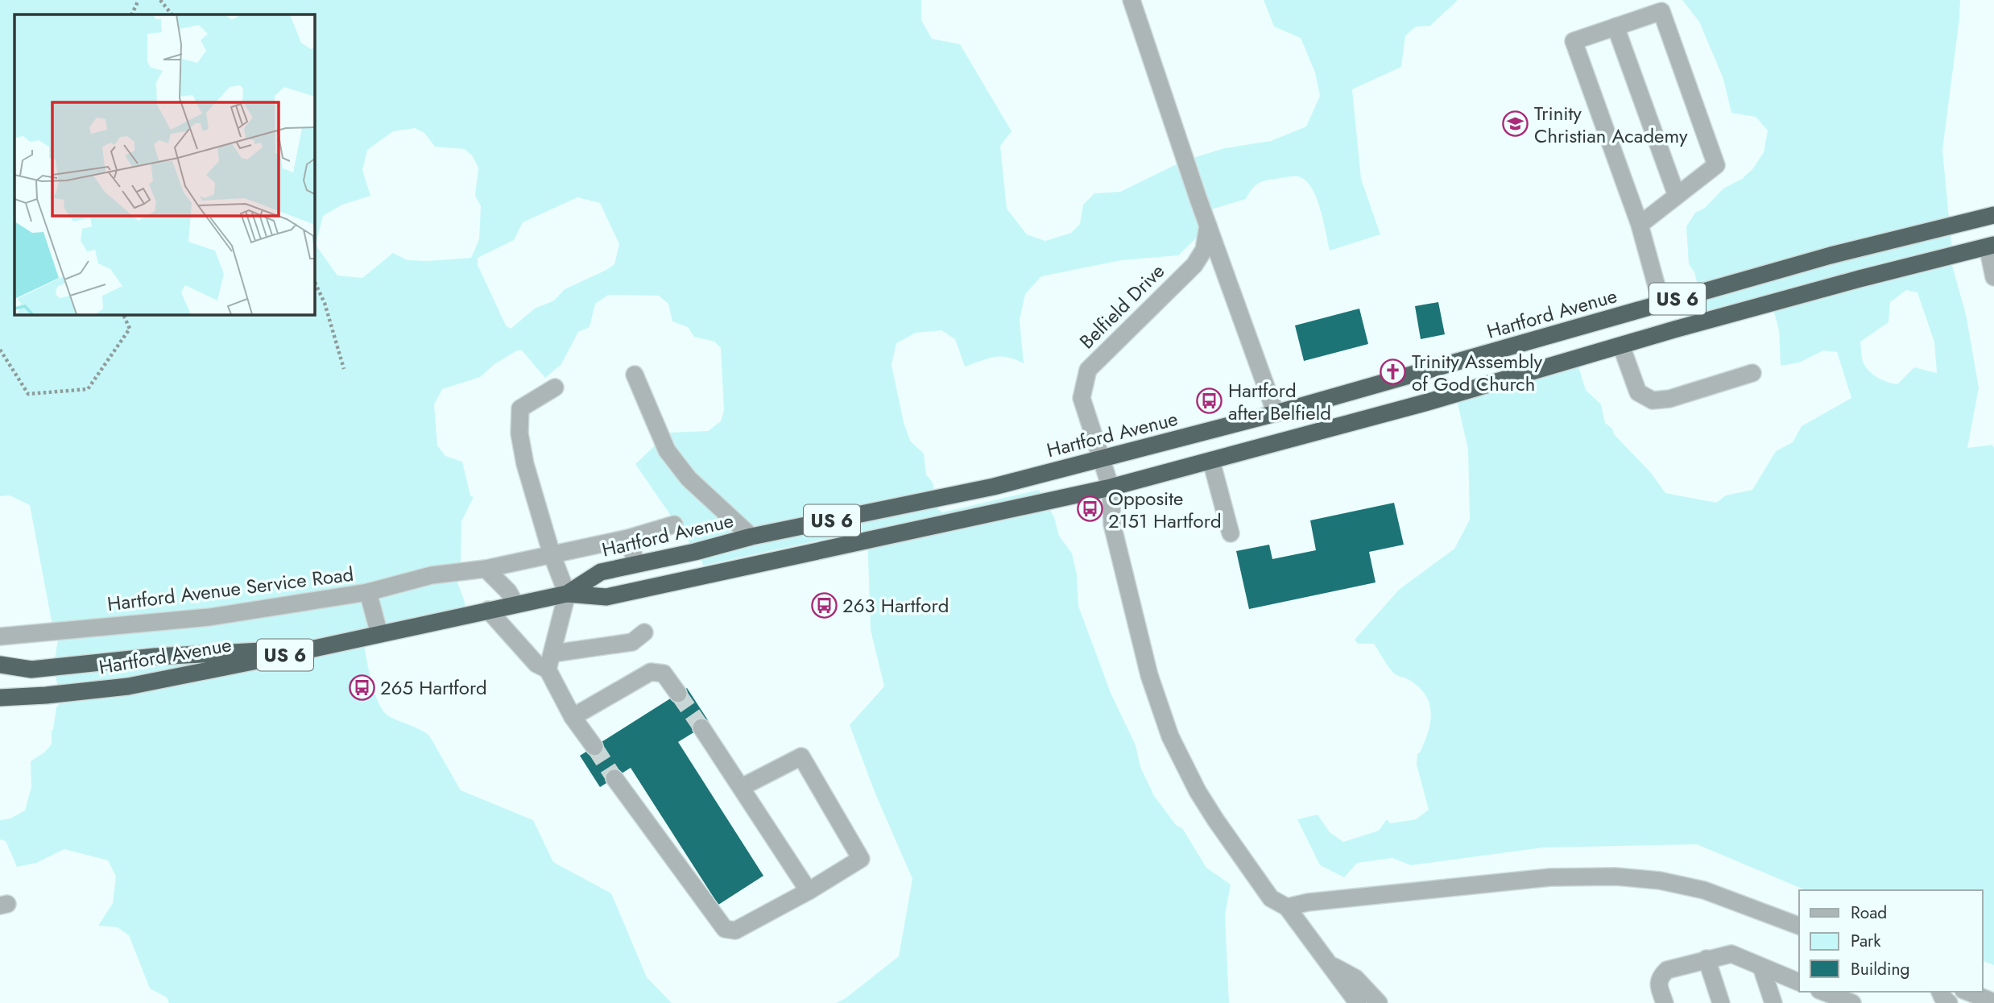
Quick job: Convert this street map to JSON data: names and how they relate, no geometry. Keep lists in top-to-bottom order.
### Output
{
  "streets": {
    "highway": ["US 6", "Hartford Avenue"],
    "street": ["Belfield Drive", "Hartford Avenue Service Road"]
  },
  "crossings": [
    ["Belfield Drive", "Hartford Avenue"]
  ],
  "places": {
    "school or university": ["Trinity Christian Academy"],
    "church": ["Trinity Assembly of God Church"],
    "bus stop": [
      "Hartford after Belfield",
      "Opposite 2151 Hartford",
      "263 Hartford",
      "265 Hartford"
    ]
  },
  "legend": ["Road", "Park", "Building"]
}
